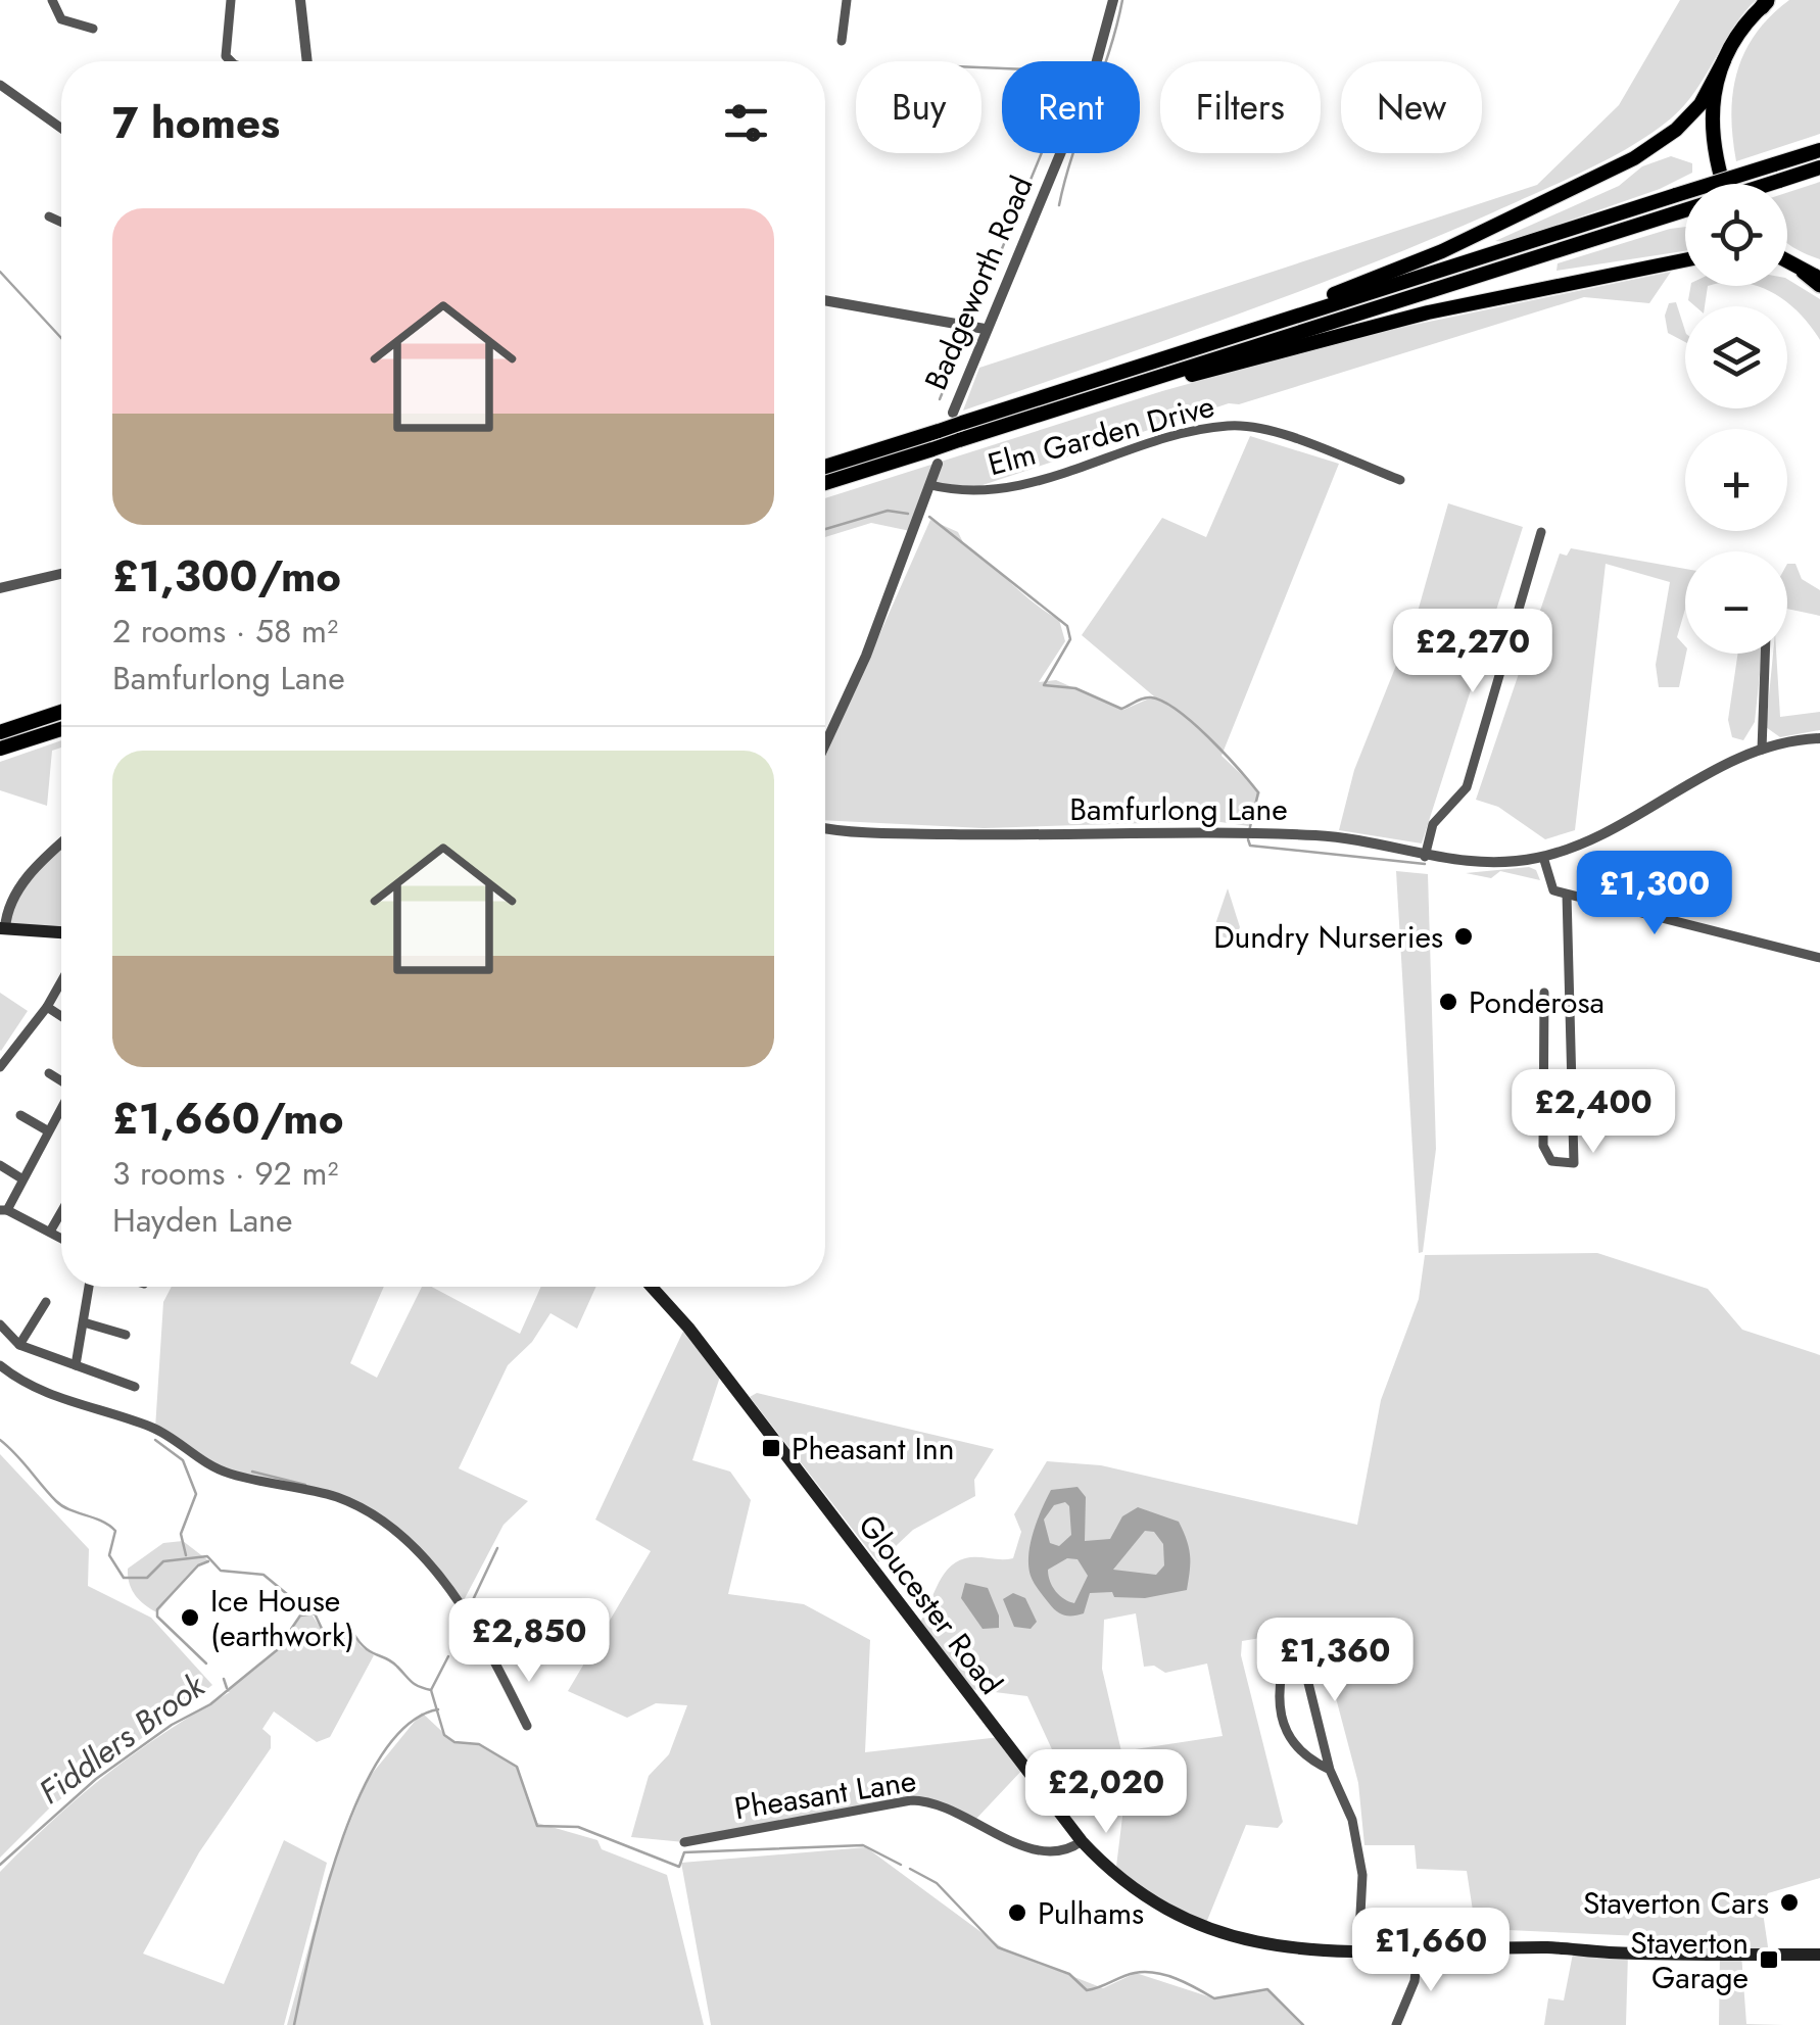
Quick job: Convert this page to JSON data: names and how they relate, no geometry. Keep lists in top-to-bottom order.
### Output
{
  "streets": {
    "main road": ["Gloucester Road"],
    "street": [
      "Badgeworth Road",
      "Elm Garden Drive",
      "Bamfurlong Lane",
      "Pheasant Lane"
    ]
  },
  "crossings": [
    ["Gloucester Road", "Pheasant Lane"]
  ],
  "water": ["Fiddlers Brook"],
  "places": {
    "other": [
      "Dundry Nurseries",
      "Ponderosa",
      "Ice House (earthwork)",
      "Staverton Cars",
      "Pulhams"
    ],
    "transit": ["Pheasant Inn", "Staverton Garage"]
  },
  "page": {
    "chip": [
      "Buy",
      "Rent",
      "Filters",
      "New"
    ],
    "heading": "7 homes",
    "map_buttons": ["+", "−"],
    "list": [
      {
        "name": "£1,300/mo",
        "note": "2 rooms · 58 m² · Bamfurlong Lane"
      },
      {
        "name": "£1,660/mo",
        "note": "3 rooms · 92 m² · Hayden Lane"
      }
    ],
    "price": [
      "£2,270",
      "£1,300",
      "£2,400",
      "£2,850",
      "£1,360",
      "£2,020",
      "£1,660"
    ]
  }
}
